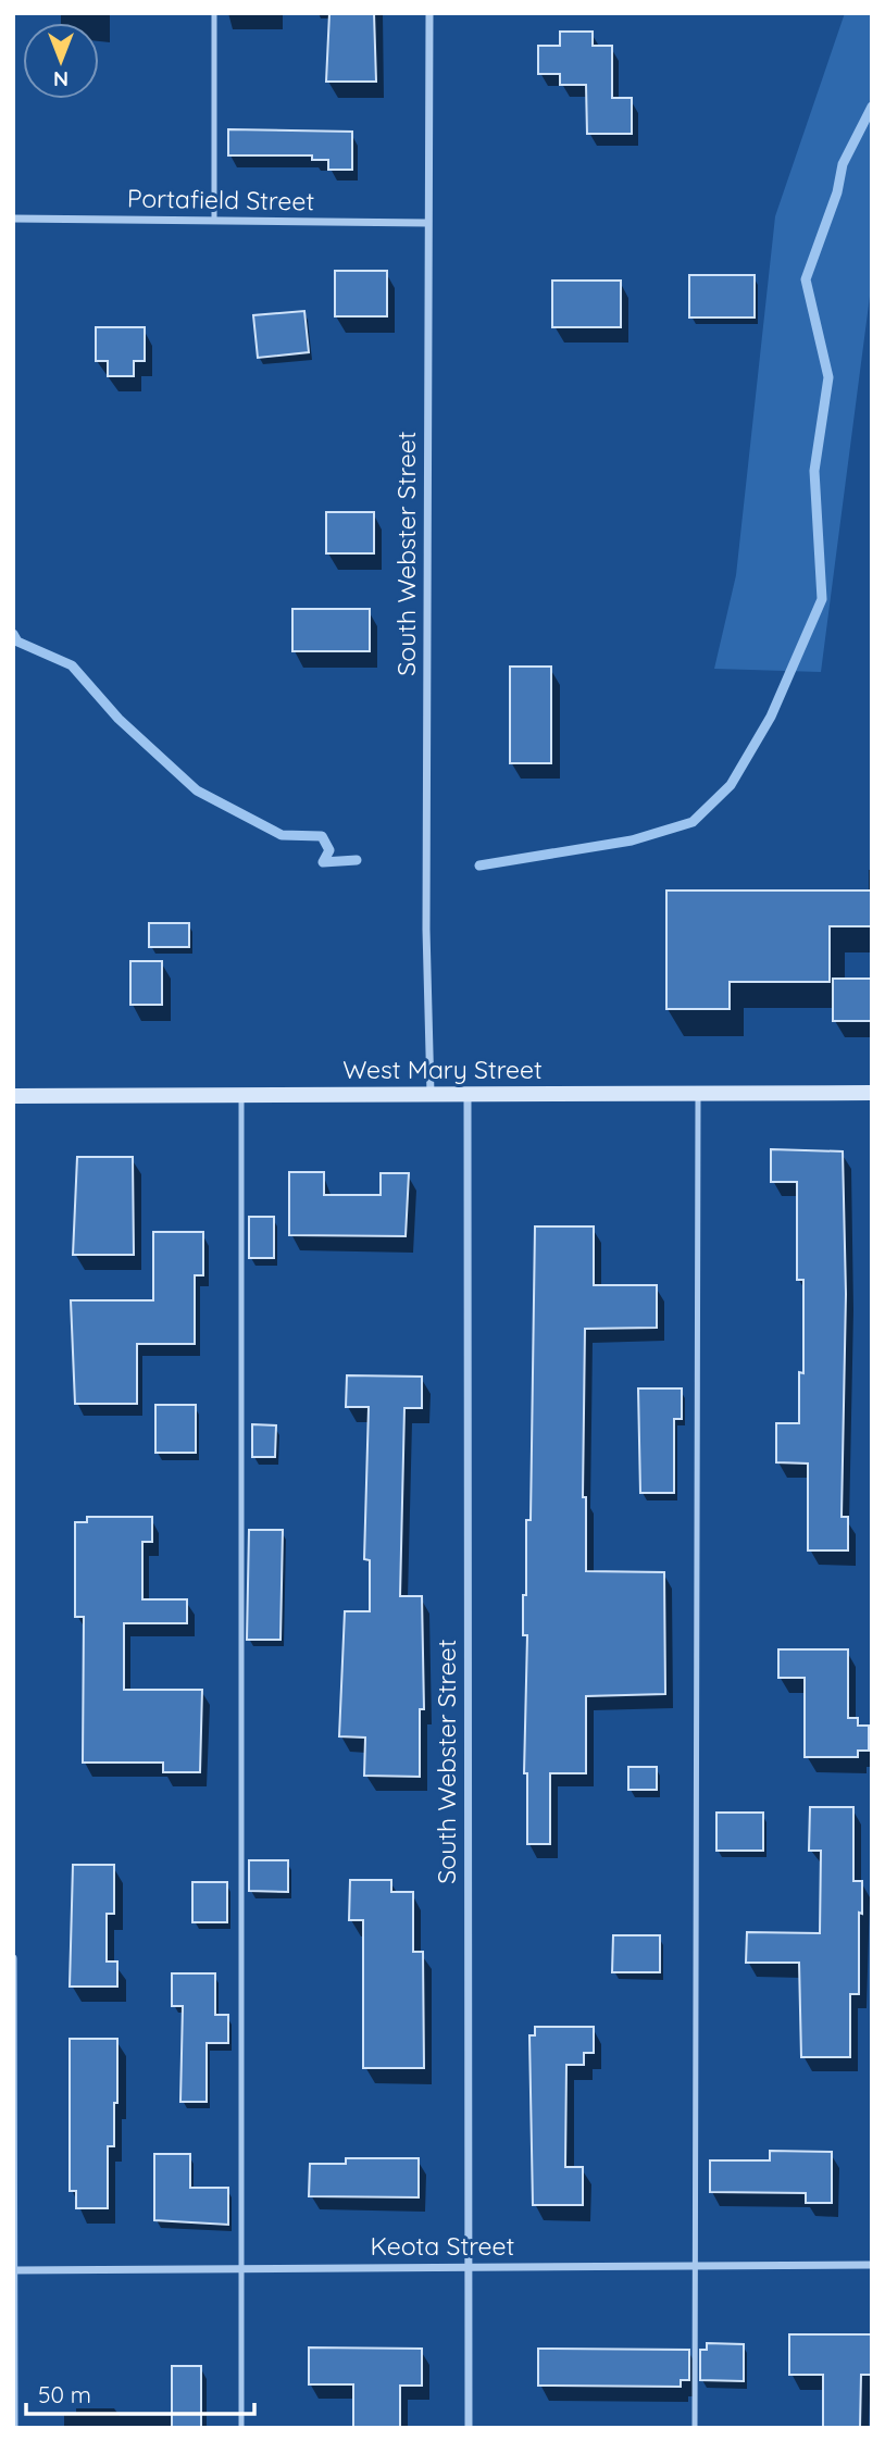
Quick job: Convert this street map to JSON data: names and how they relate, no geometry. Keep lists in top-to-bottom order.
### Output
{
  "streets": {
    "main road": ["West Mary Street"],
    "street": ["Portafield Street", "South Webster Street", "Keota Street"]
  },
  "crossings": [
    ["Portafield Street", "South Webster Street"],
    ["South Webster Street", "West Mary Street"],
    ["South Webster Street", "Keota Street"]
  ],
  "scale_bar": "50 m",
  "north": "bottom"
}
